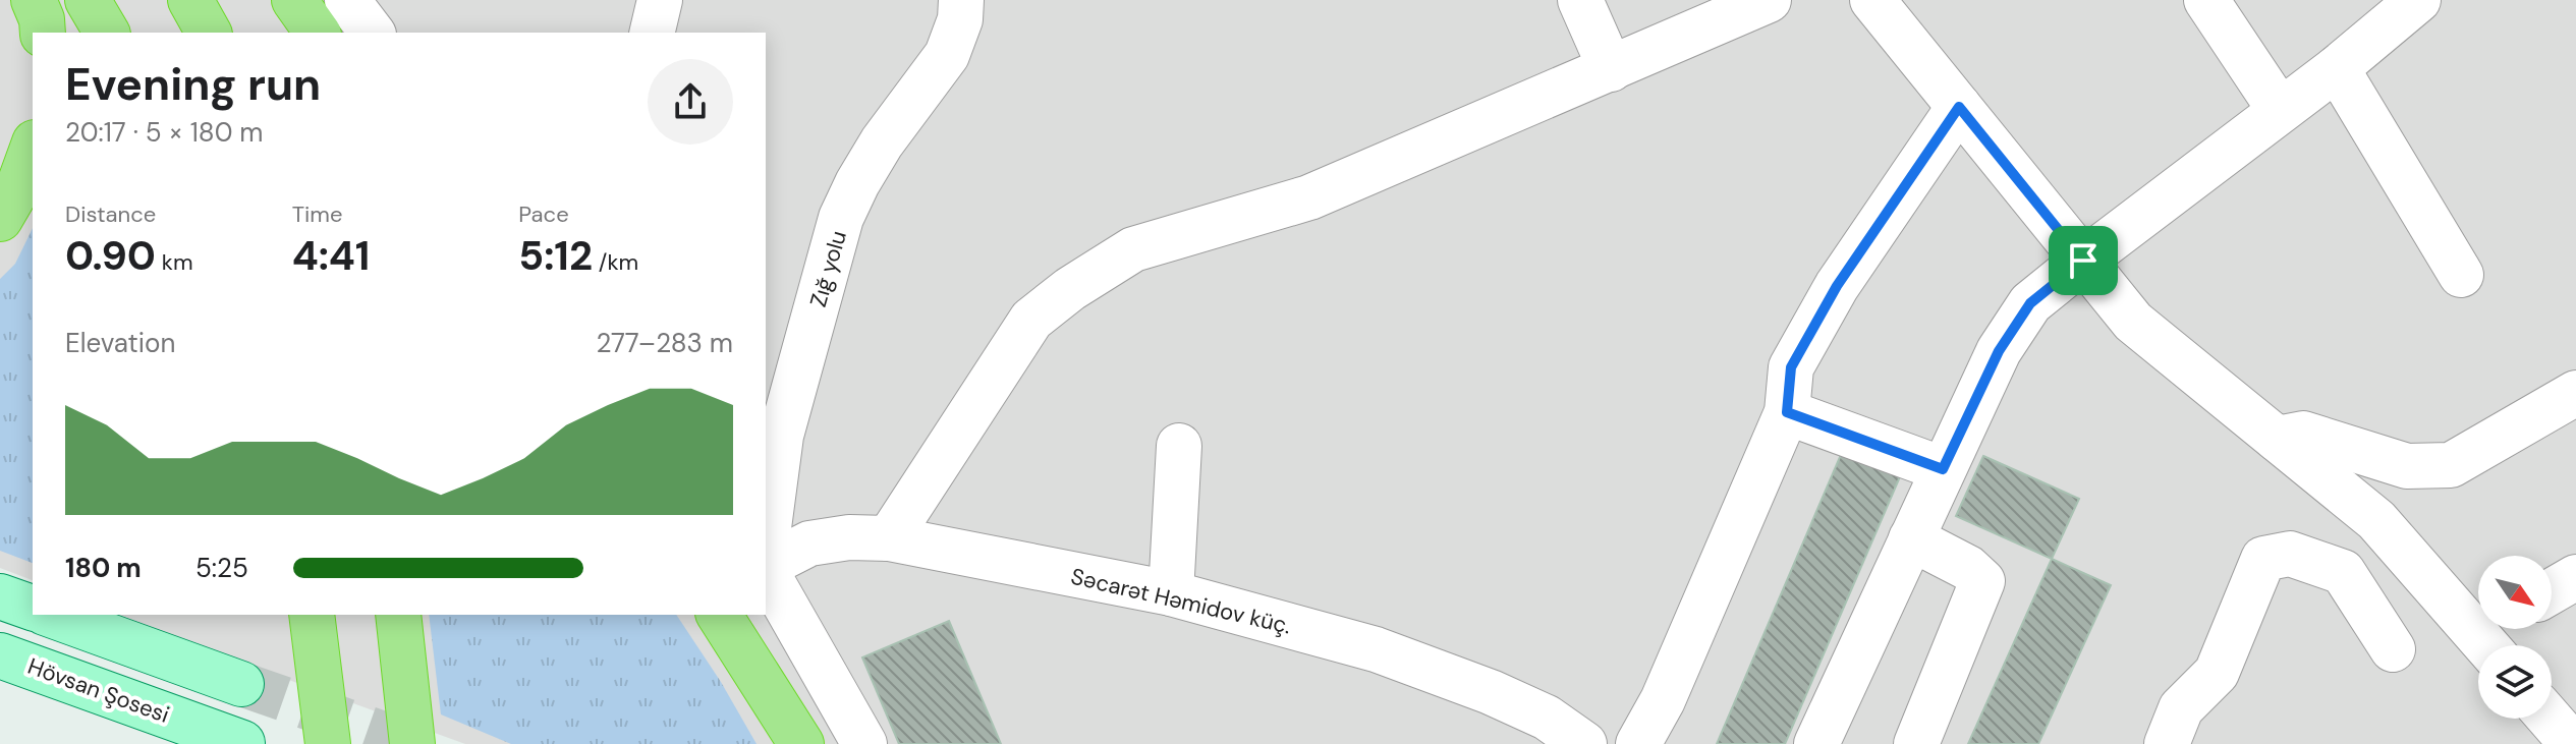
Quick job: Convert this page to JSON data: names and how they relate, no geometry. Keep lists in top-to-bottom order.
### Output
{
  "streets": {
    "main road": ["Hövsan Şosesi"],
    "street": ["Zığ yolu", "Səcarət Həmidov küç."]
  },
  "north": "bottom right",
  "page": {
    "heading": ["Evening run", "20:17 · 5 × 180 m"],
    "stats": [
      ["Distance", "0.90 km"],
      ["Time", "4:41"],
      ["Pace", "5:12 /km"]
    ],
    "chart": ["Elevation", "277–283 m"],
    "list": [
      {
        "name": "180 m",
        "note": "5:25"
      }
    ]
  }
}
